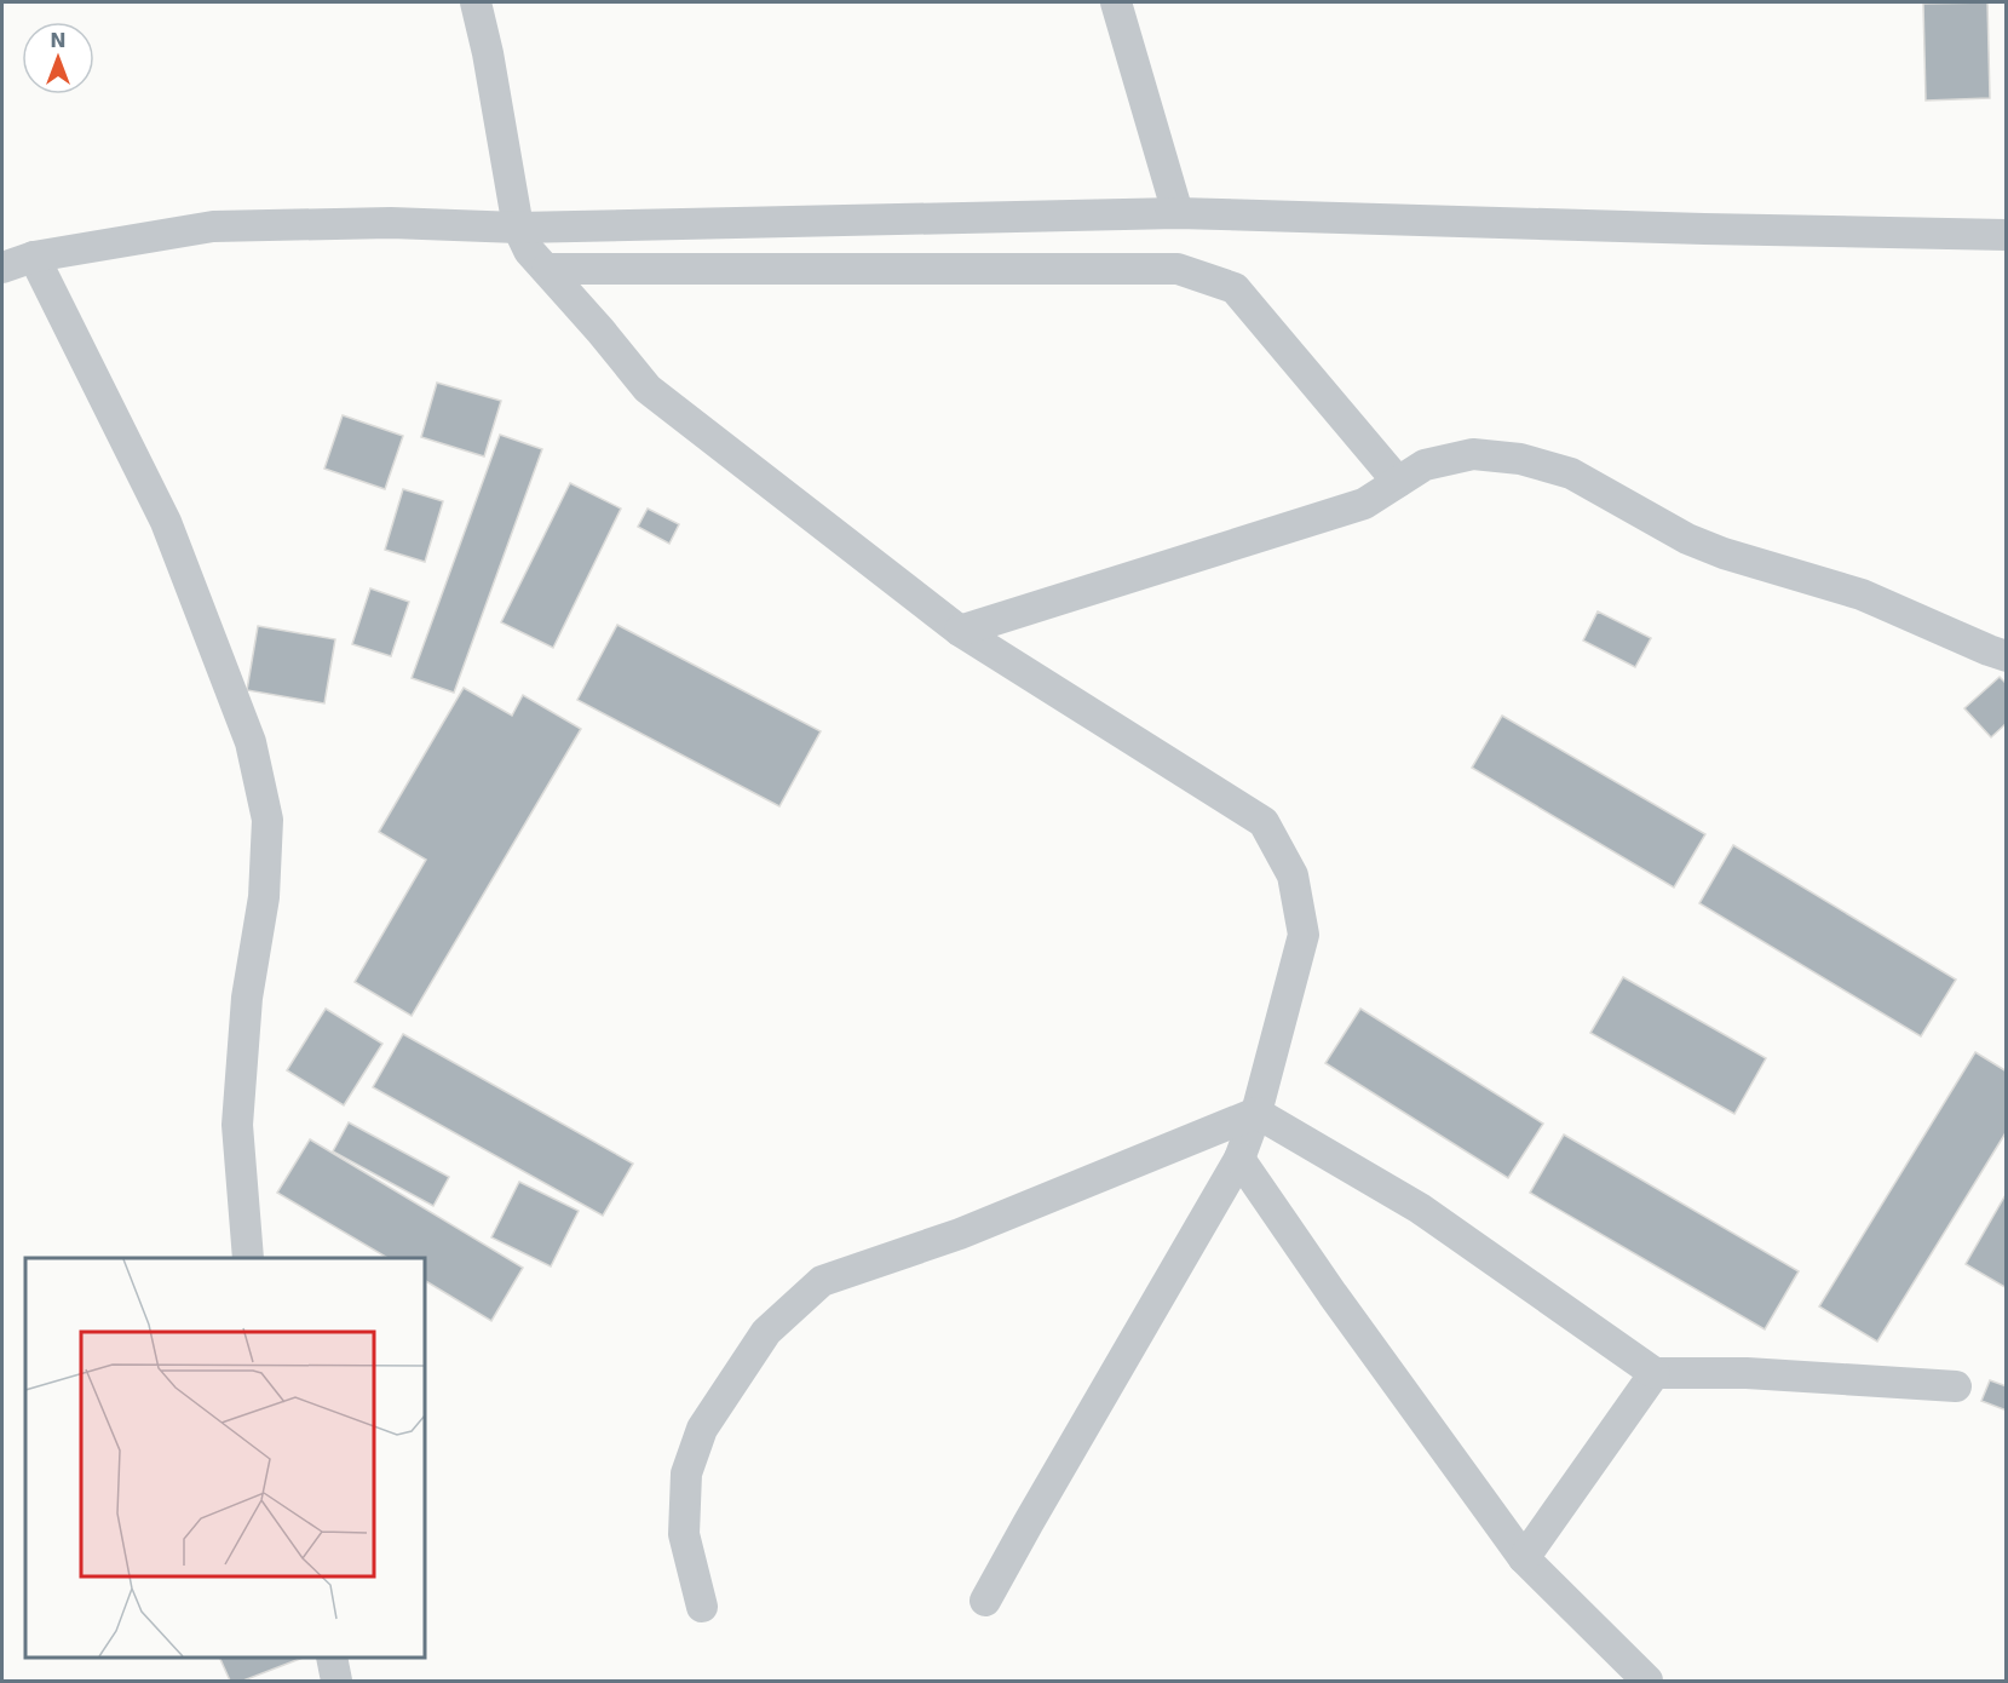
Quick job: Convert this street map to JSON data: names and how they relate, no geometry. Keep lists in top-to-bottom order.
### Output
{
  "north": "top"
}
